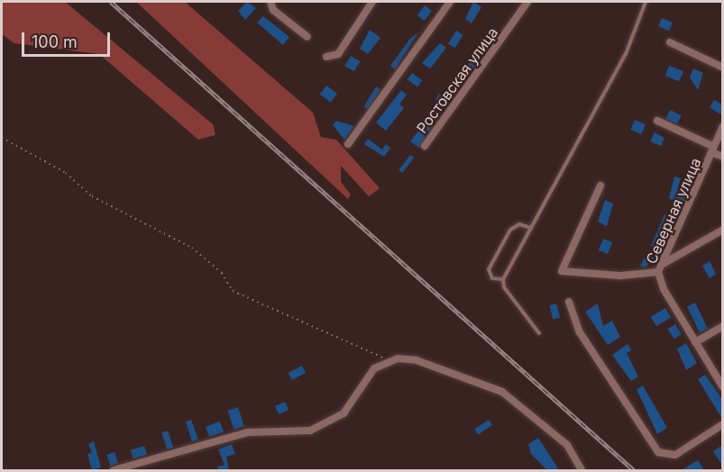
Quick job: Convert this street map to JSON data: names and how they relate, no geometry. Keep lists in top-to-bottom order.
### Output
{
  "streets": {
    "street": ["Ростовская улица", "Северная улица"]
  },
  "scale_bar": "100 m"
}
